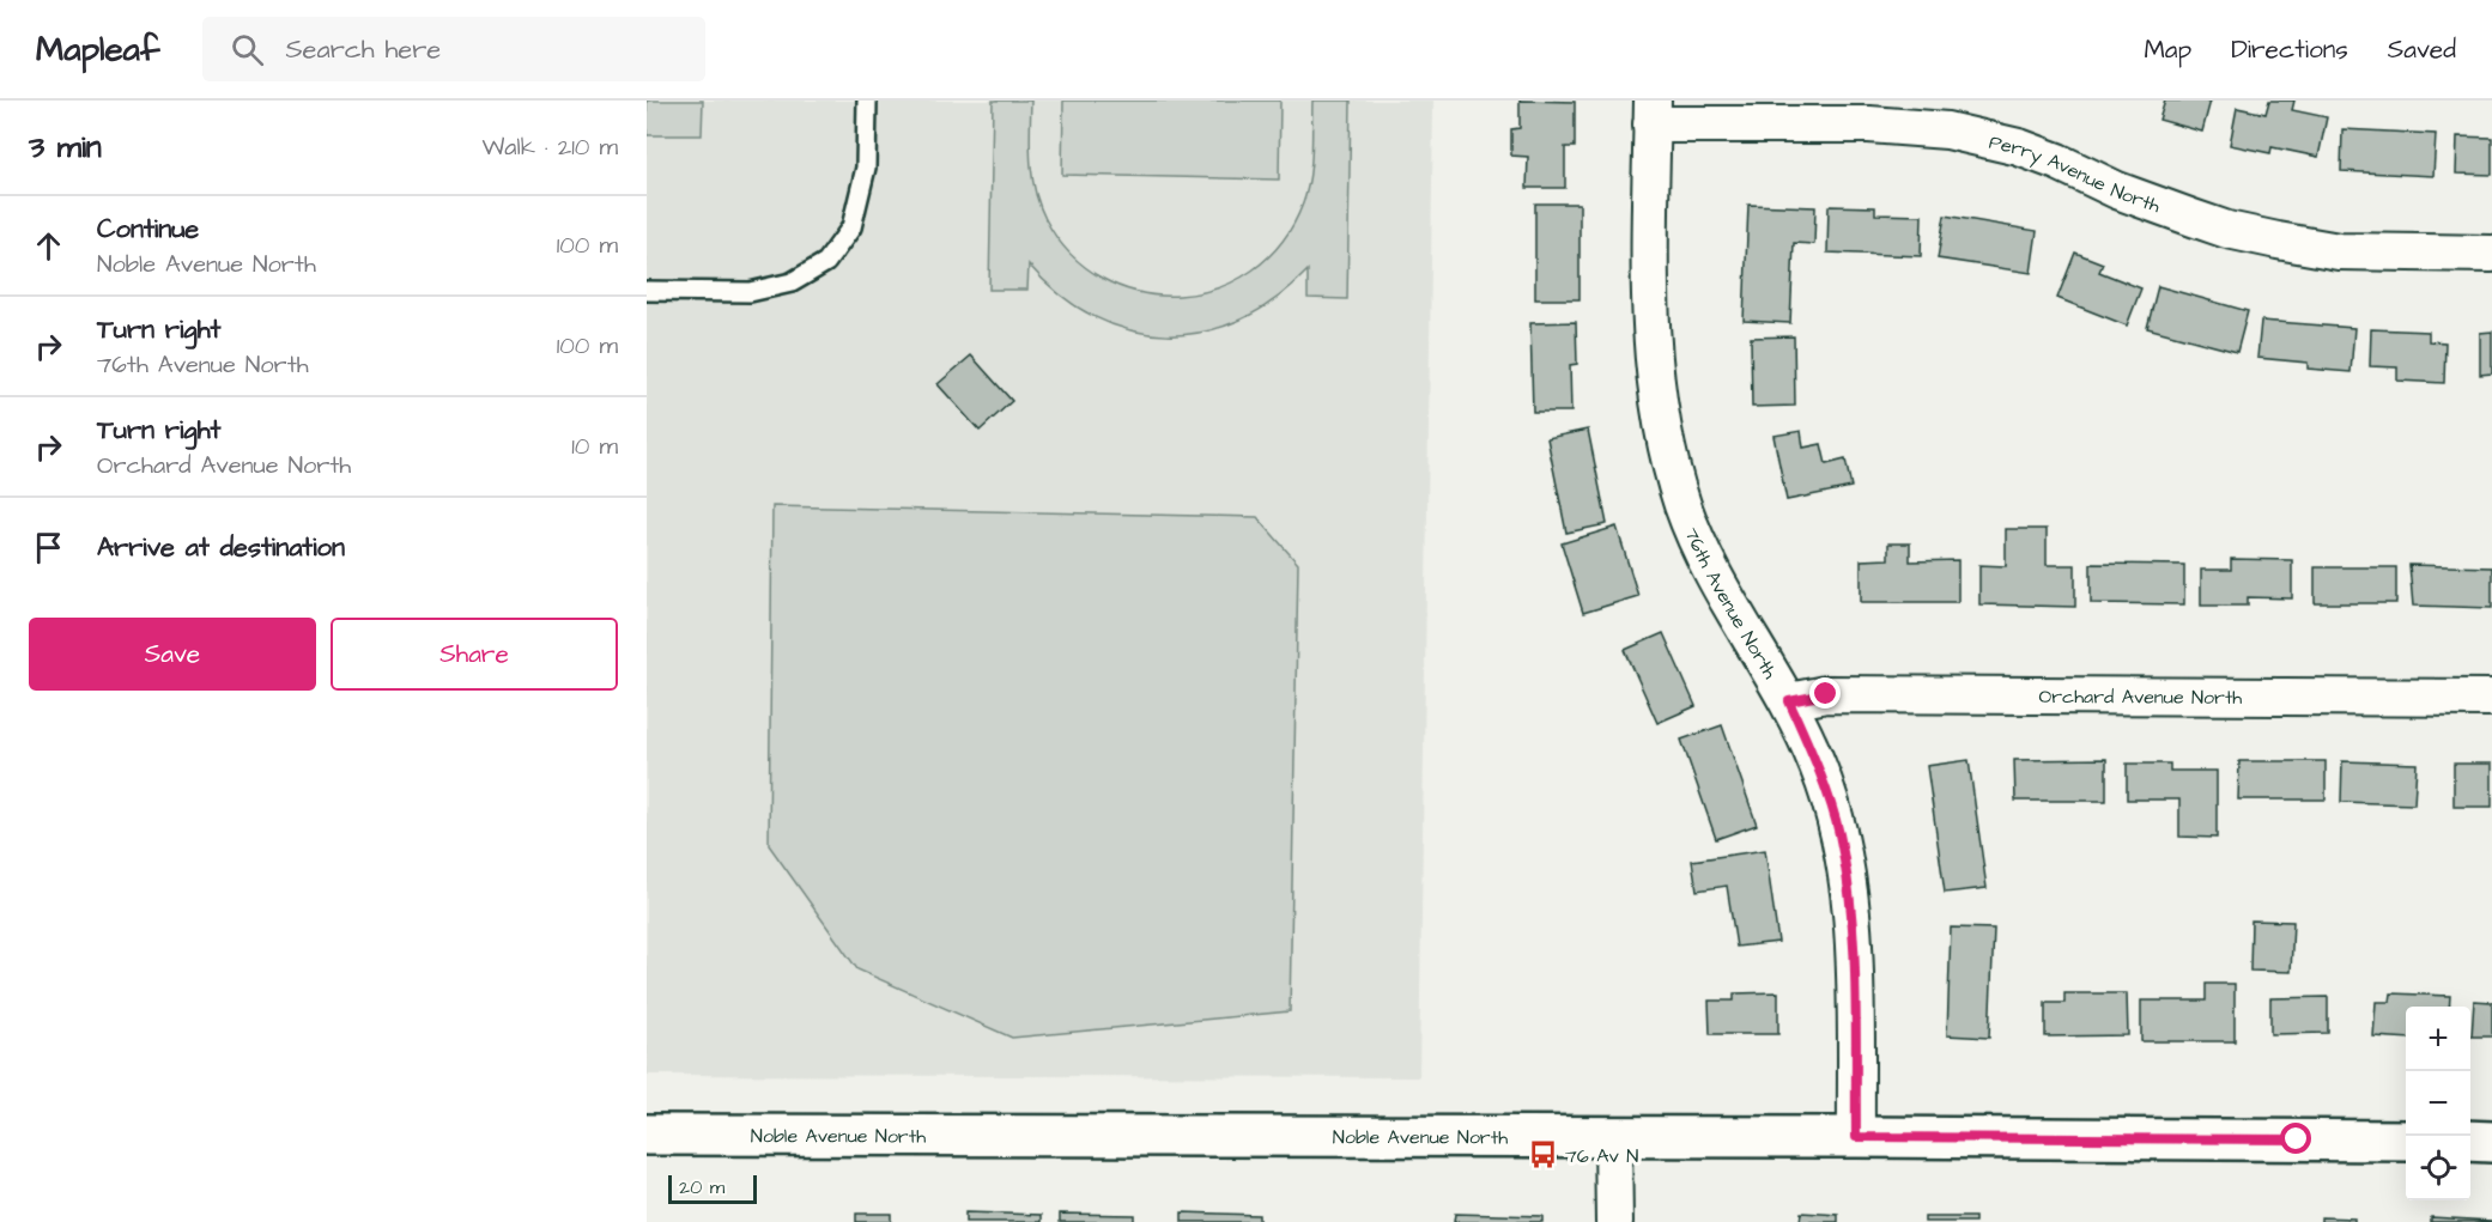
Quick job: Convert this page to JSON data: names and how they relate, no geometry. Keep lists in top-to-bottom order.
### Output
{
  "streets": {
    "street": [
      "Perry Avenue North",
      "76th Avenue North",
      "Orchard Avenue North",
      "Noble Avenue North"
    ]
  },
  "crossings": [
    ["Perry Avenue North", "76th Avenue North"],
    ["76th Avenue North", "Orchard Avenue North"],
    ["76th Avenue North", "Noble Avenue North"]
  ],
  "places": {
    "bus stop": ["76 Av N"]
  },
  "scale_bar": "20 m",
  "page": {
    "header": "Mapleaf",
    "search": "Search here",
    "nav": ["Map", "Directions", "Saved"],
    "heading": ["3 min", "Walk · 210 m"],
    "list": [
      ["Continue", "Noble Avenue North", "100 m"],
      ["Turn right", "76th Avenue North", "100 m"],
      ["Turn right", "Orchard Avenue North", "10 m"],
      "Arrive at destination"
    ],
    "buttons": ["Save", "Share"],
    "map_buttons": ["+", "−"],
    "scale": "20 m"
  }
}
